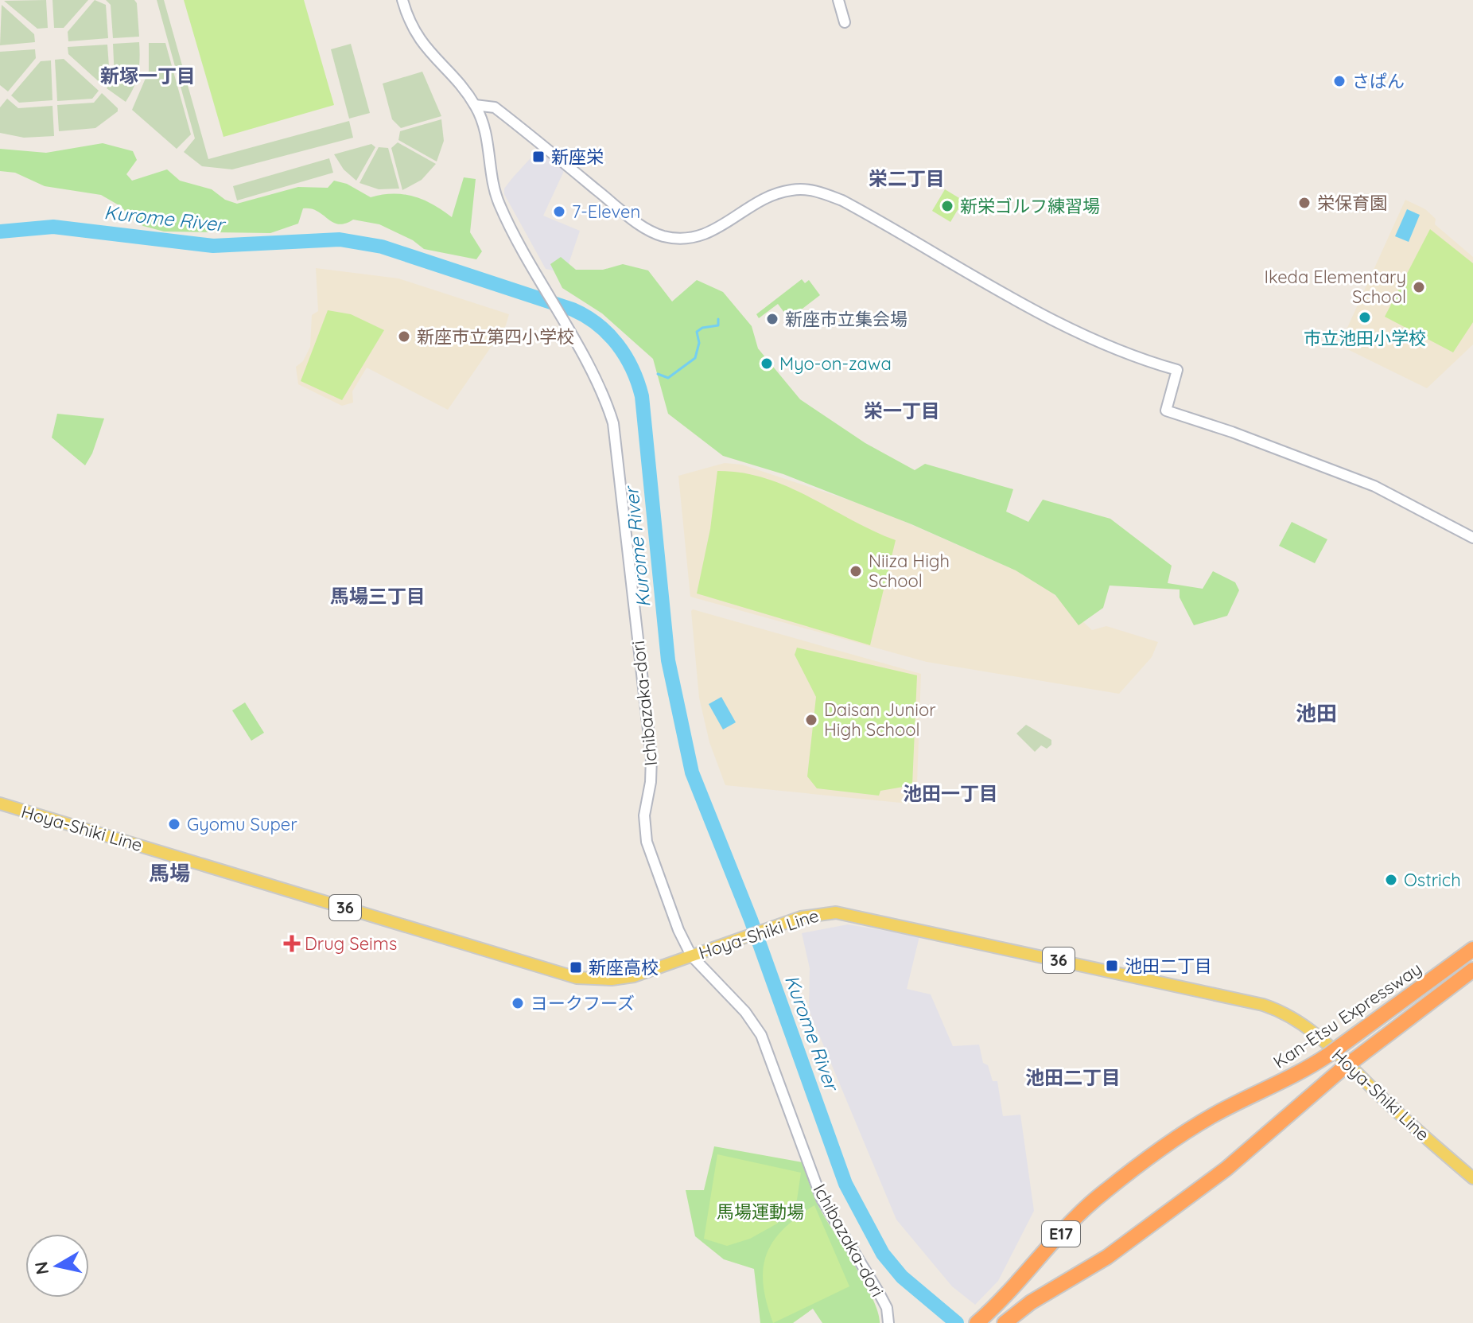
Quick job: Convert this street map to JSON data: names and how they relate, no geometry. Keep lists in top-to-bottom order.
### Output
{
  "streets": {
    "highway": ["Kan-Etsu Expressway", "E17"],
    "main road": ["Hoya-Shiki Line", "36"],
    "street": ["Ichibazaka-dori"]
  },
  "crossings": [
    ["Ichibazaka-dori", "Hoya-Shiki Line"]
  ],
  "districts": [
    "新塚一丁目",
    "栄二丁目",
    "栄一丁目",
    "馬場三丁目",
    "池田",
    "池田一丁目",
    "馬場",
    "池田二丁目"
  ],
  "water": ["Kurome River"],
  "parks": ["馬場運動場"],
  "places": {
    "other": [
      "さぱん",
      "栄保育園",
      "新栄ゴルフ練習場",
      "7-Eleven",
      "Ikeda Elementary School",
      "市立池田小学校",
      "新座市立集会場",
      "新座市立第四小学校",
      "Myo-on-zawa",
      "Niiza High School",
      "Daisan Junior High School",
      "Gyomu Super",
      "Ostrich",
      "ヨークフーズ"
    ],
    "transit": ["新座栄", "池田二丁目", "新座高校"],
    "health": ["Drug Seims"]
  },
  "north": "left"
}
